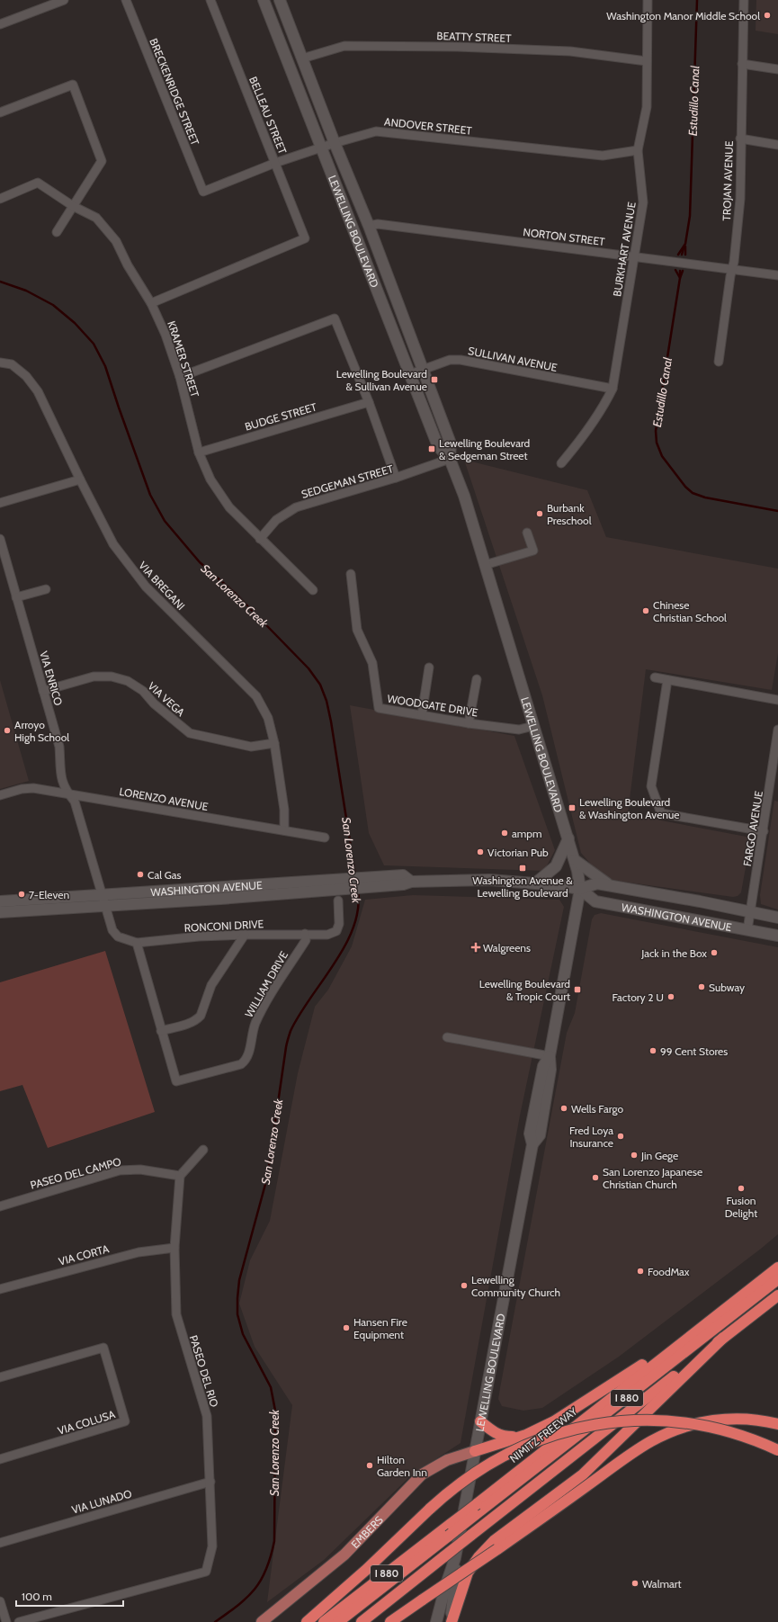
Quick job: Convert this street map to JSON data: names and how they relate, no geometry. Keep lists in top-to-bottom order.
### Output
{
  "streets": {
    "highway": ["I 880", "NIMITZ FREEWAY"],
    "main road": ["LEWELLING BOULEVARD", "WASHINGTON AVENUE", "EMBERS"],
    "street": [
      "BEATTY STREET",
      "BRECKENRIDGE STREET",
      "BELLEAU STREET",
      "ANDOVER STREET",
      "TROJAN AVENUE",
      "NORTON STREET",
      "BURKHART AVENUE",
      "KRAMER STREET",
      "SULLIVAN AVENUE",
      "BUDGE STREET",
      "SEDGEMAN STREET",
      "VIA BREGANI",
      "VIA ENRICO",
      "VIA VEGA",
      "WOODGATE DRIVE",
      "LORENZO AVENUE",
      "FARGO AVENUE",
      "RONCONI DRIVE",
      "WILLIAM DRIVE",
      "PASEO DEL CAMPO",
      "VIA CORTA",
      "PASEO DEL RIO",
      "VIA COLUSA",
      "VIA LUNADO"
    ]
  },
  "crossings": [
    ["BEATTY STREET", "LEWELLING BOULEVARD"],
    ["BEATTY STREET", "BURKHART AVENUE"],
    ["BRECKENRIDGE STREET", "ANDOVER STREET"],
    ["BELLEAU STREET", "ANDOVER STREET"],
    ["BELLEAU STREET", "KRAMER STREET"],
    ["ANDOVER STREET", "LEWELLING BOULEVARD"],
    ["ANDOVER STREET", "BURKHART AVENUE"],
    ["TROJAN AVENUE", "NORTON STREET"],
    ["LEWELLING BOULEVARD", "NORTON STREET"],
    ["LEWELLING BOULEVARD", "SULLIVAN AVENUE"],
    ["LEWELLING BOULEVARD", "SEDGEMAN STREET"],
    ["LEWELLING BOULEVARD", "WOODGATE DRIVE"],
    ["LEWELLING BOULEVARD", "WASHINGTON AVENUE"],
    ["LEWELLING BOULEVARD", "I 880"],
    ["LEWELLING BOULEVARD", "EMBERS"],
    ["NORTON STREET", "BURKHART AVENUE"],
    ["BURKHART AVENUE", "SULLIVAN AVENUE"],
    ["KRAMER STREET", "BUDGE STREET"],
    ["KRAMER STREET", "SEDGEMAN STREET"],
    ["VIA BREGANI", "VIA VEGA"],
    ["VIA BREGANI", "LORENZO AVENUE"],
    ["VIA ENRICO", "VIA VEGA"],
    ["VIA ENRICO", "LORENZO AVENUE"],
    ["VIA ENRICO", "WASHINGTON AVENUE"],
    ["VIA ENRICO", "RONCONI DRIVE"],
    ["FARGO AVENUE", "WASHINGTON AVENUE"],
    ["WASHINGTON AVENUE", "RONCONI DRIVE"],
    ["RONCONI DRIVE", "WILLIAM DRIVE"],
    ["PASEO DEL CAMPO", "PASEO DEL RIO"],
    ["VIA CORTA", "PASEO DEL RIO"],
    ["PASEO DEL RIO", "VIA LUNADO"]
  ],
  "water": ["Estudillo Canal", "San Lorenzo Creek"],
  "places": {
    "other": [
      "Washington Manor Middle School",
      "Burbank Preschool",
      "Chinese Christian School",
      "Arroyo High School",
      "ampm",
      "Victorian Pub",
      "Cal Gas",
      "7-Eleven",
      "Jack in the Box",
      "Subway",
      "Factory 2 U",
      "99 Cent Stores",
      "Wells Fargo",
      "Fred Loya Insurance",
      "Jin Gege",
      "San Lorenzo Japanese Christian Church",
      "Fusion Delight",
      "FoodMax",
      "Lewelling Community Church",
      "Hansen Fire Equipment",
      "Hilton Garden Inn",
      "Walmart"
    ],
    "transit": [
      "Lewelling Boulevard & Sullivan Avenue",
      "Lewelling Boulevard & Sedgeman Street",
      "Lewelling Boulevard & Washington Avenue",
      "Washington Avenue & Lewelling Boulevard",
      "Lewelling Boulevard & Tropic Court"
    ],
    "health": ["Walgreens"]
  },
  "scale_bar": "100 m"
}
